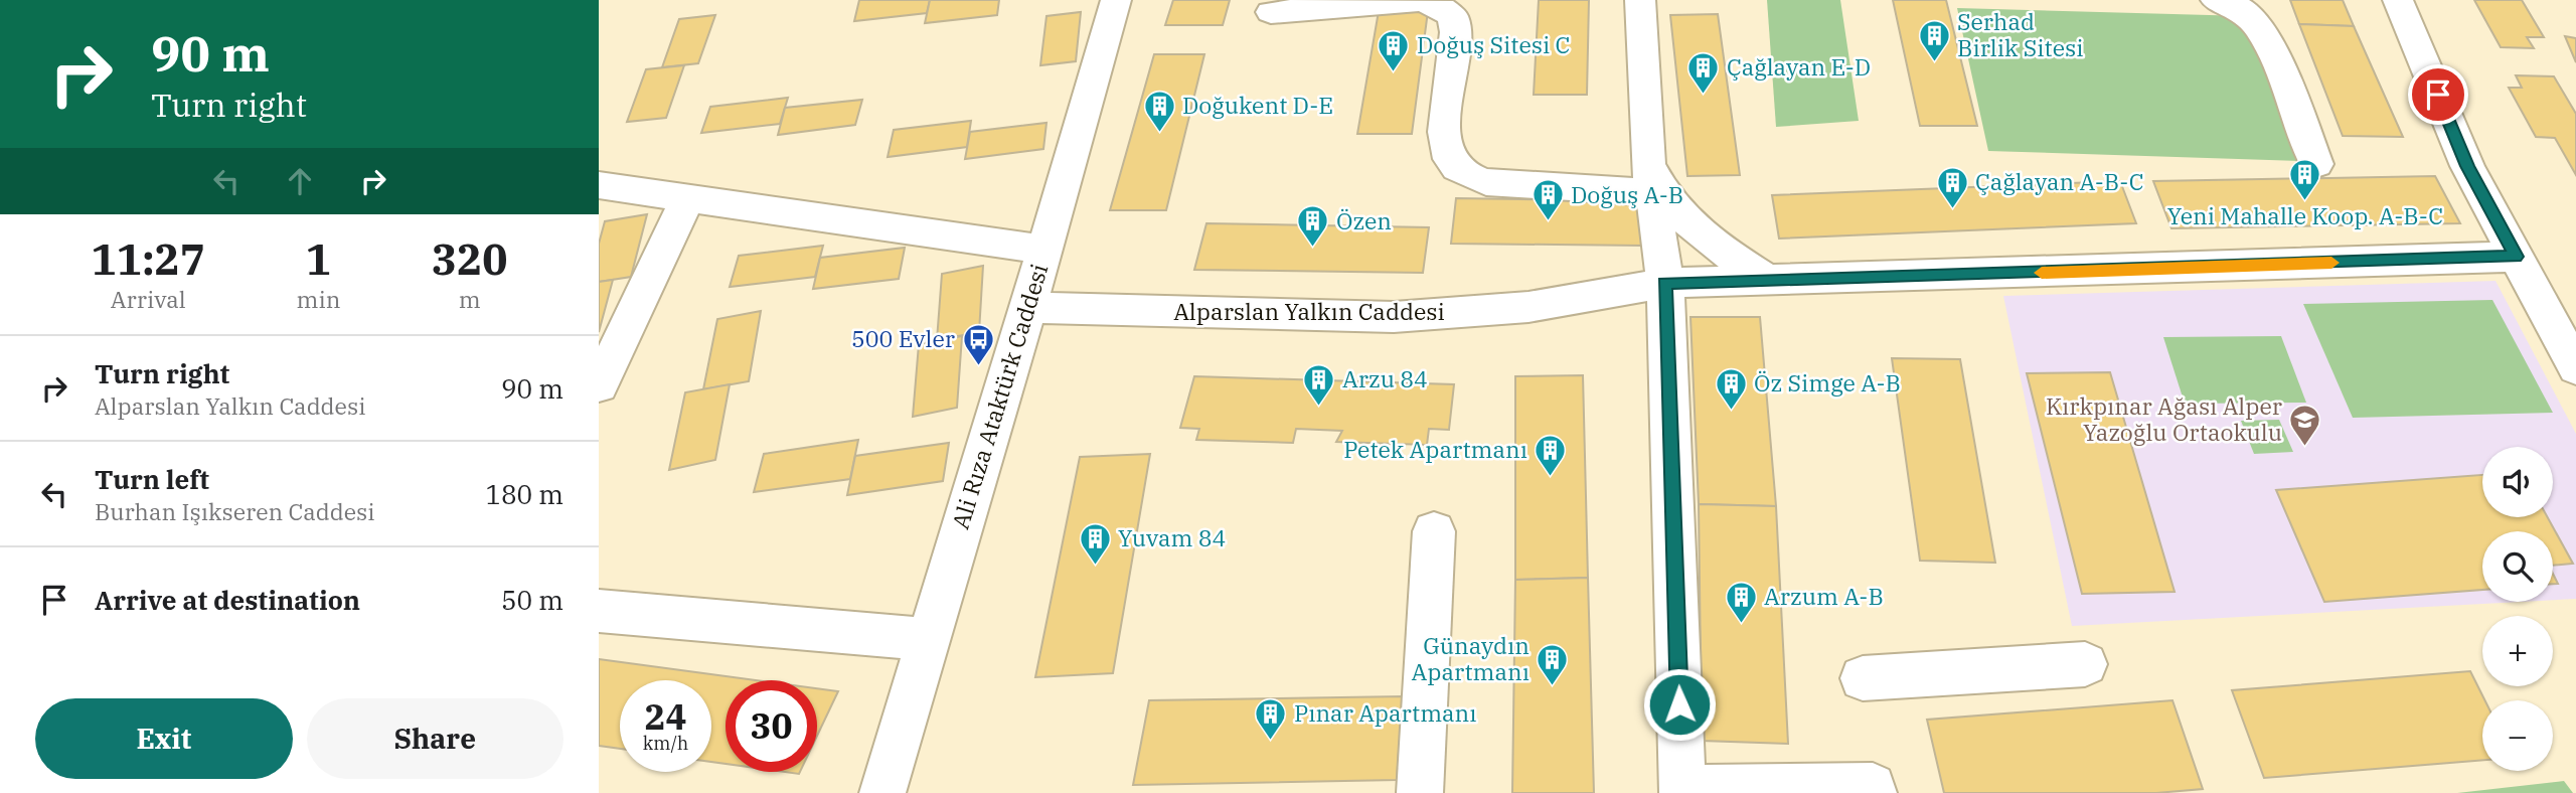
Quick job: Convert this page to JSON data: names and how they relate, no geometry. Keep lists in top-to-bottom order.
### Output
{
  "streets": {
    "street": ["Alparslan Yalkın Caddesi", "Ali Rıza Ataktürk Caddesi"]
  },
  "crossings": [
    ["Alparslan Yalkın Caddesi", "Ali Rıza Ataktürk Caddesi"]
  ],
  "places": {
    "building": [
      "Serhad Birlik Sitesi",
      "Doğuş Sitesi C",
      "Çağlayan E-D",
      "Doğukent D-E",
      "Yeni Mahalle Koop. A-B-C",
      "Çağlayan A-B-C",
      "Doğuş A-B",
      "Özen",
      "Arzu 84",
      "Öz Simge A-B",
      "Petek Apartmanı",
      "Yuvam 84",
      "Arzum A-B",
      "Günaydın Apartmanı",
      "Pınar Apartmanı"
    ],
    "bus stop": ["500 Evler"],
    "school or university": ["Kırkpınar Ağası Alper Yazoğlu Ortaokulu"]
  },
  "page": {
    "turn": ["90 m", "Turn right"],
    "eta": [
      "11:27",
      "Arrival",
      "1",
      "min",
      "320",
      "m"
    ],
    "list": [
      {
        "name": "Turn right",
        "note": "Alparslan Yalkın Caddesi",
        "value": "90 m"
      },
      {
        "name": "Turn left",
        "note": "Burhan Işıkseren Caddesi",
        "value": "180 m"
      },
      {
        "name": "Arrive at destination",
        "value": "50 m"
      }
    ],
    "map_buttons": ["+", "−"],
    "speed": "24 km/h",
    "limit": "30",
    "buttons": ["Exit", "Share"]
  }
}
